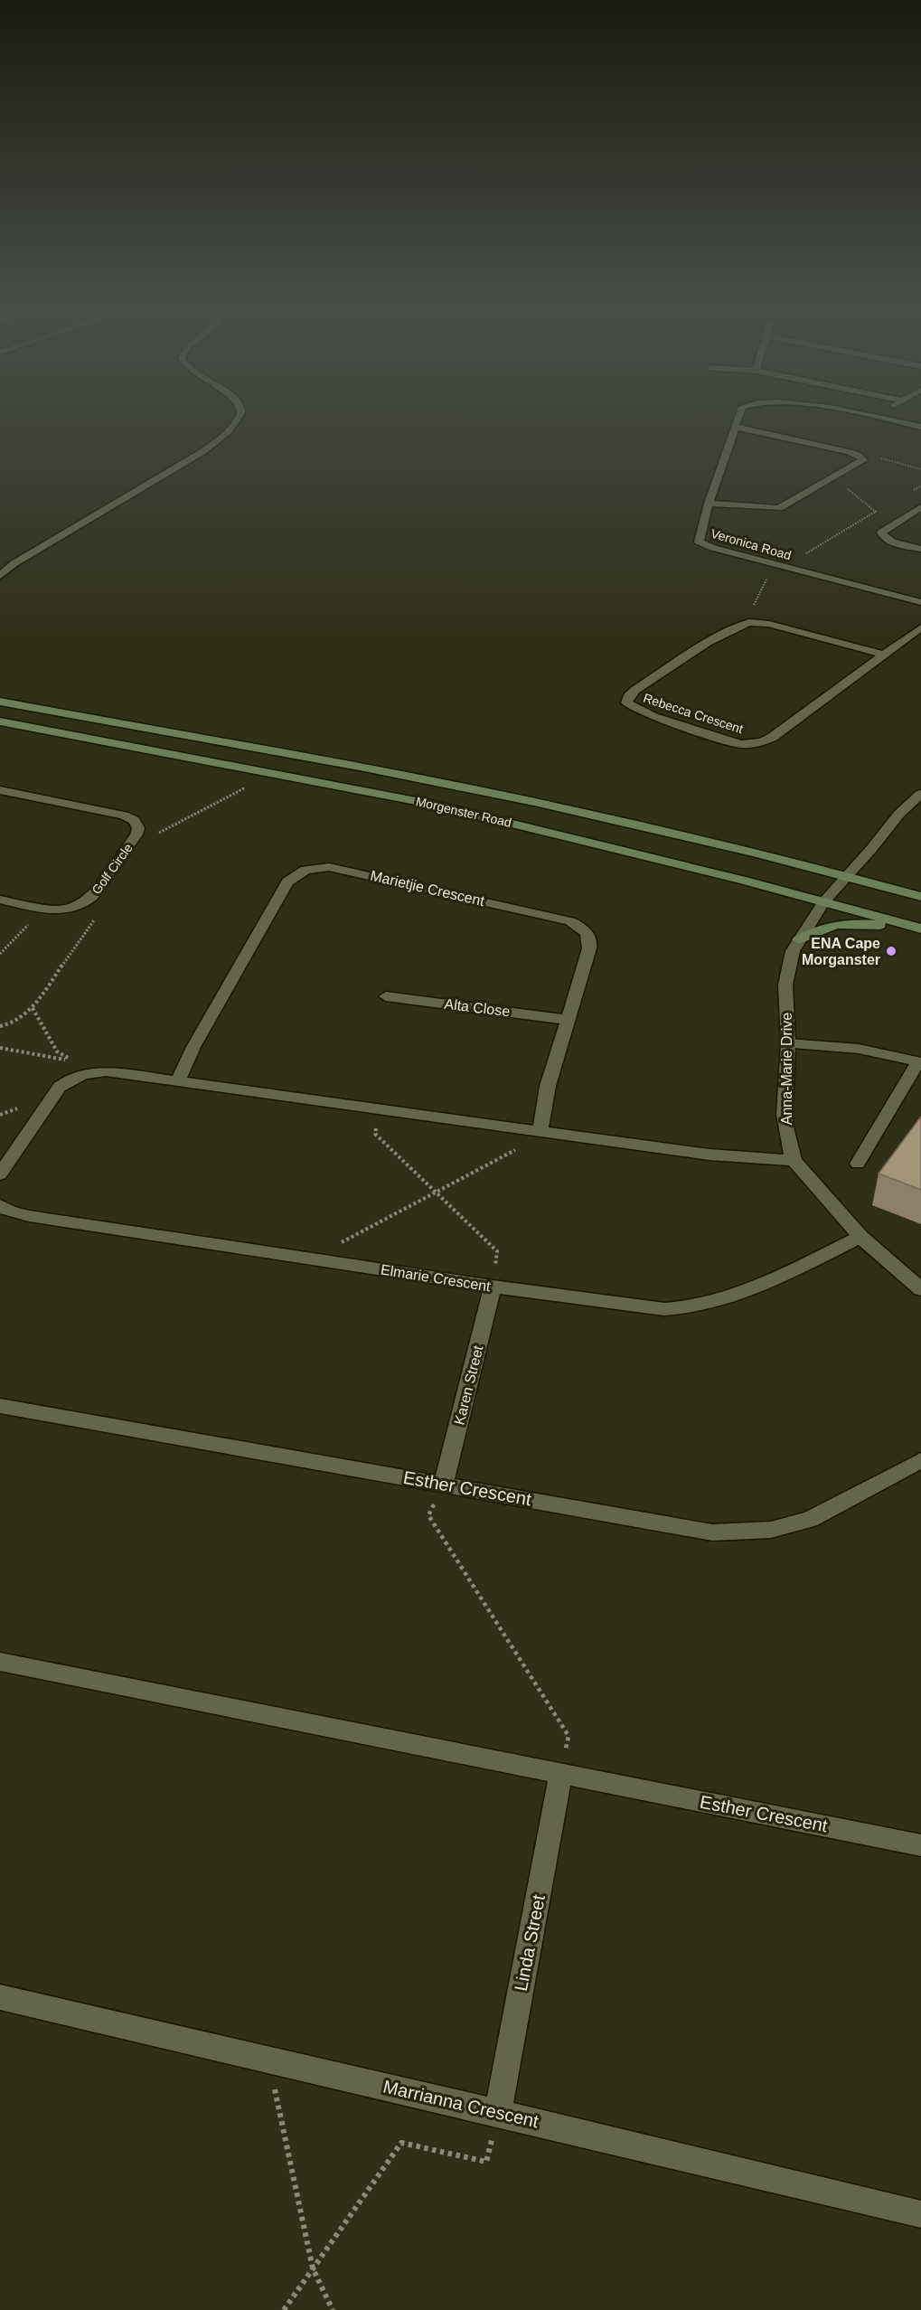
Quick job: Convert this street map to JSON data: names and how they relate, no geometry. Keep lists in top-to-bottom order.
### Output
{
  "streets": {
    "main road": ["Morgenster Road"],
    "street": [
      "Veronica Road",
      "Rebecca Crescent",
      "Golf Circle",
      "Marietjie Crescent",
      "Alta Close",
      "Anna-Marie Drive",
      "Elmarie Crescent",
      "Karen Street",
      "Esther Crescent",
      "Linda Street",
      "Marrianna Crescent"
    ]
  },
  "crossings": [
    ["Morgenster Road", "Anna-Marie Drive"],
    ["Marietjie Crescent", "Alta Close"],
    ["Anna-Marie Drive", "Elmarie Crescent"],
    ["Elmarie Crescent", "Karen Street"],
    ["Karen Street", "Esther Crescent"],
    ["Esther Crescent", "Linda Street"],
    ["Linda Street", "Marrianna Crescent"]
  ],
  "places": ["ENA Cape Morganster"]
}
